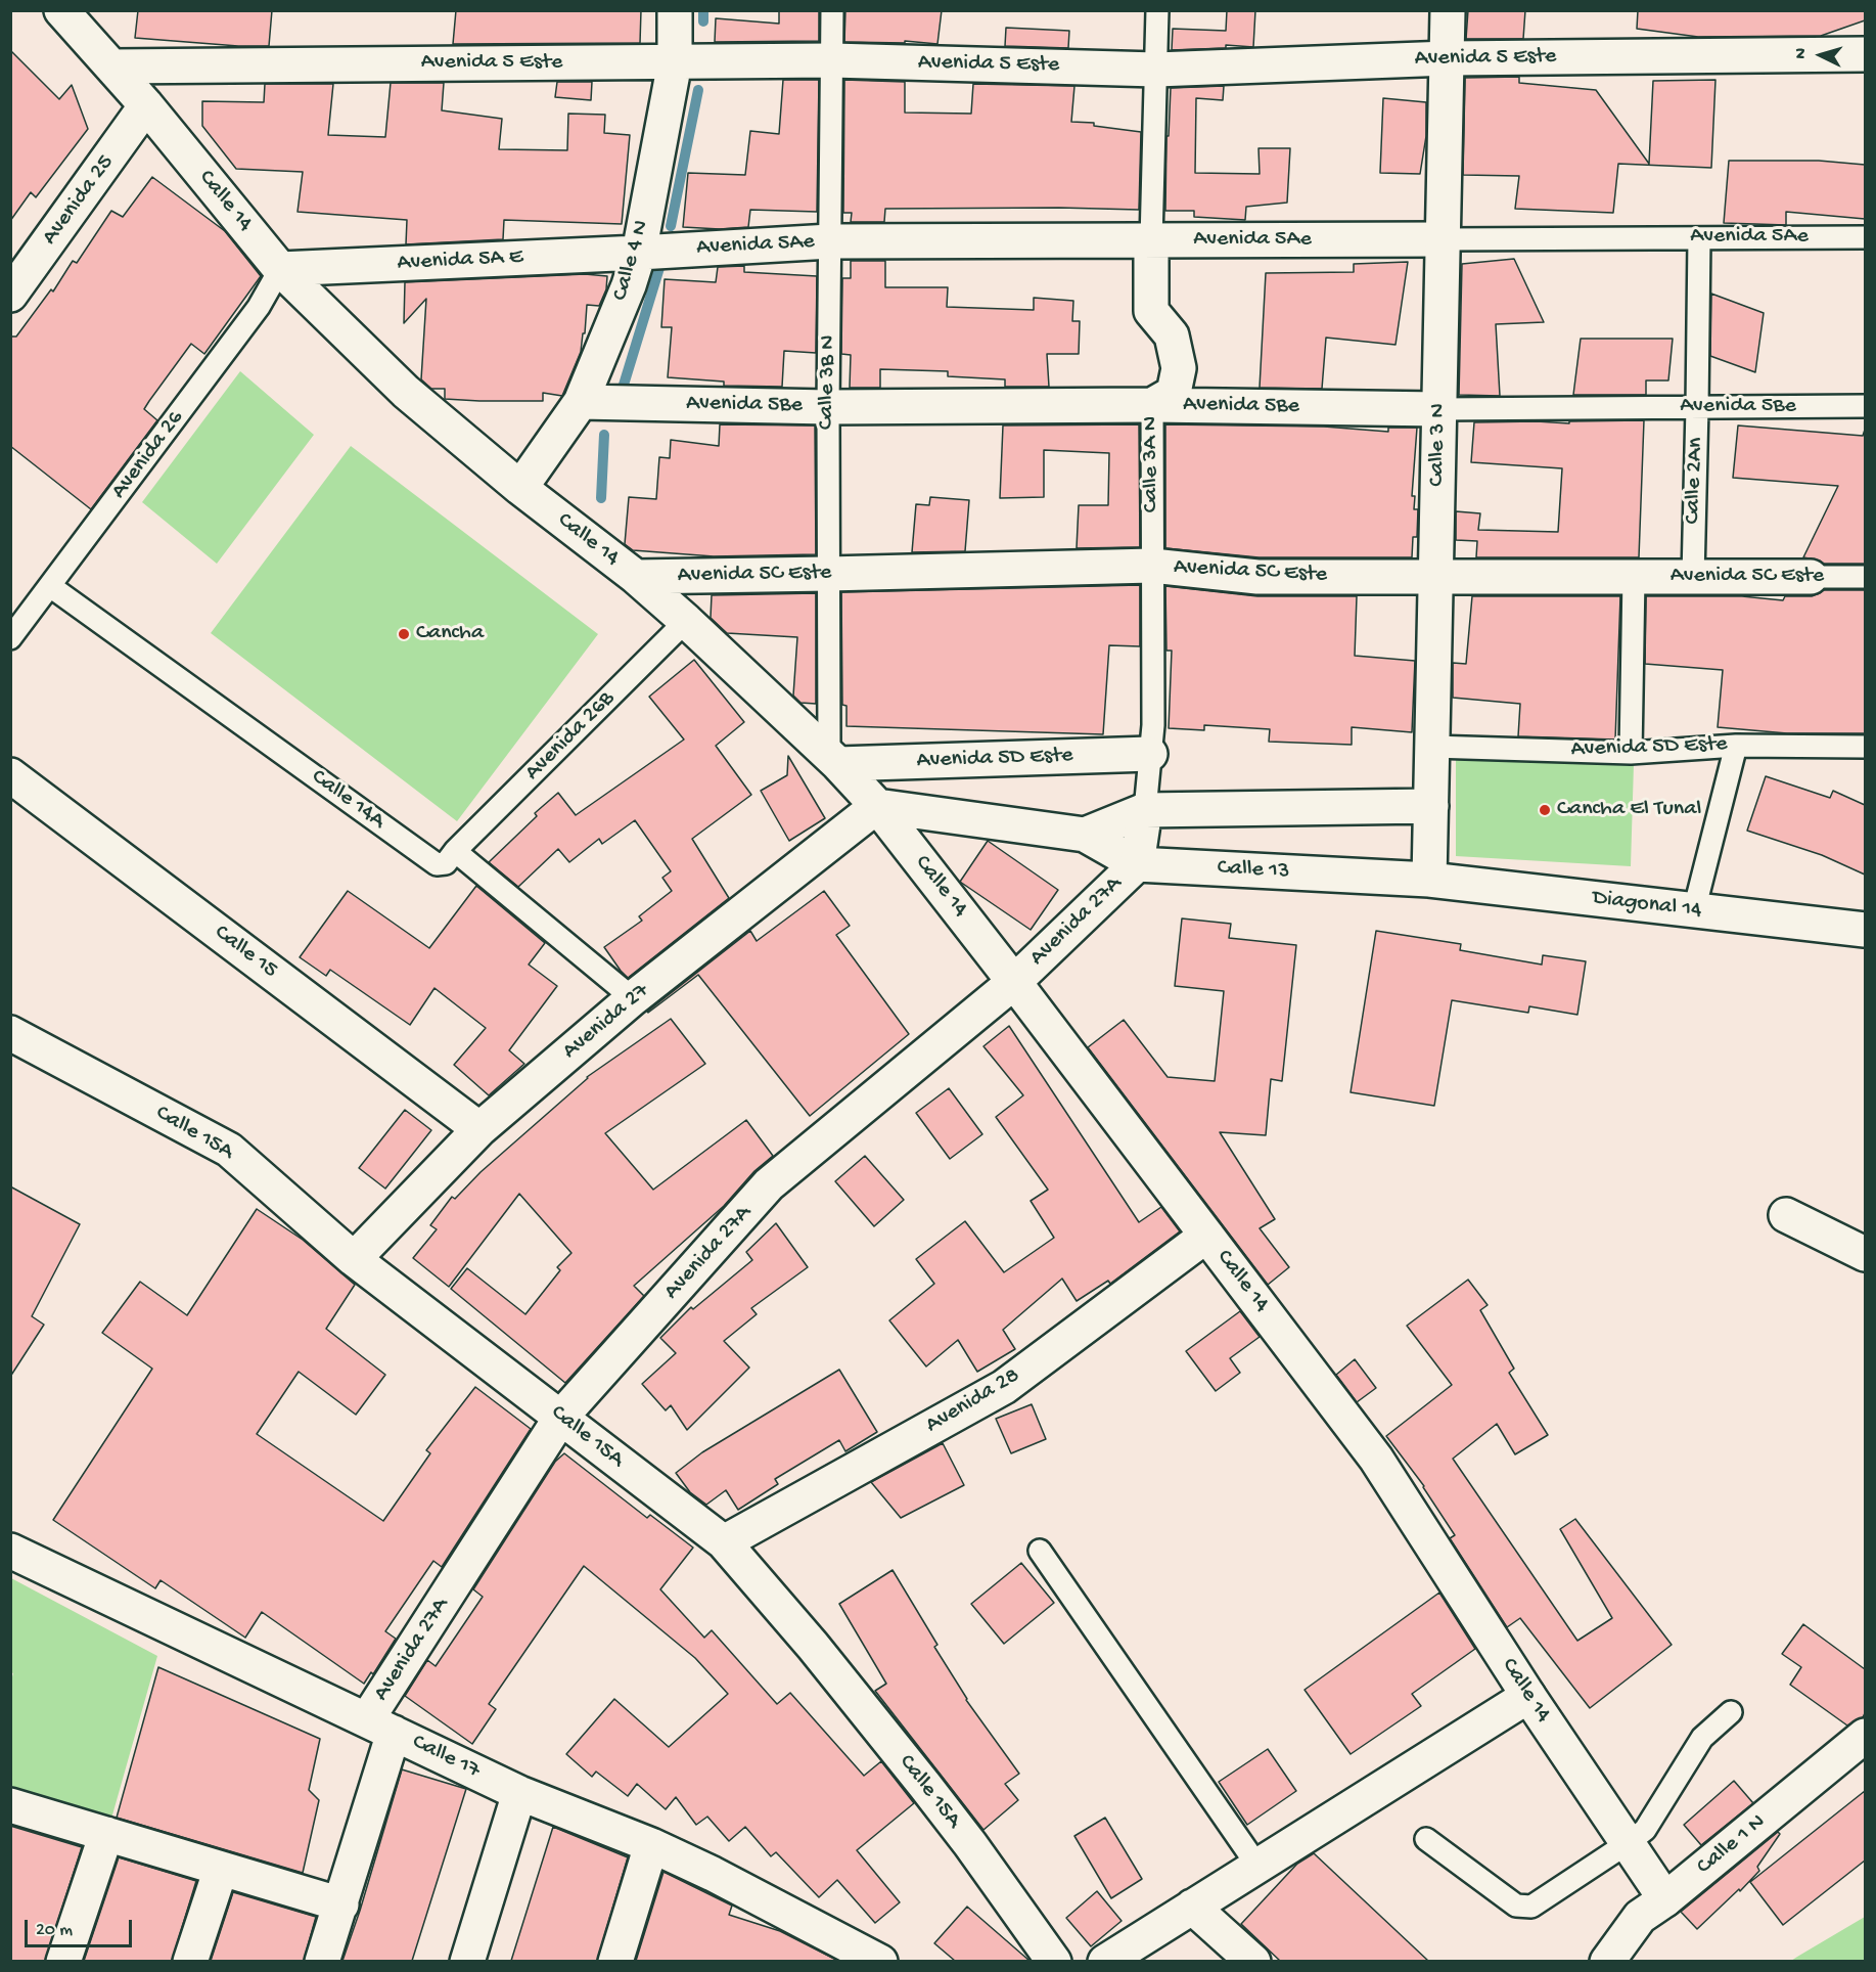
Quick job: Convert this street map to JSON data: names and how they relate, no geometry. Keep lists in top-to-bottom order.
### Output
{
  "streets": {
    "street": [
      "Avenida 5 Este",
      "Avenida 25",
      "Calle 14",
      "Avenida 5Ae",
      "Avenida 5A E",
      "Calle 4 N",
      "Avenida 5Be",
      "Calle 3 N",
      "Calle 3A N",
      "Avenida 5C Este",
      "Avenida 5D Este",
      "Calle 13",
      "Diagonal 14",
      "Avenida 27A",
      "Calle 15",
      "Avenida 27",
      "Calle 15A",
      "Avenida 28",
      "Calle 17",
      "Calle 1 N"
    ],
    "lane": [
      "Calle 3B N",
      "Avenida 26",
      "Calle 2An",
      "Avenida 26B",
      "Calle 14A"
    ]
  },
  "crossings": [
    ["Avenida 5 Este", "Calle 14"],
    ["Avenida 5 Este", "Calle 4 N"],
    ["Avenida 5 Este", "Calle 3B N"],
    ["Avenida 5 Este", "Calle 3 N"],
    ["Avenida 5 Este", "Calle 3A N"],
    ["Avenida 25", "Calle 14"],
    ["Calle 14", "Avenida 5A E"],
    ["Calle 14", "Calle 4 N"],
    ["Calle 14", "Calle 3B N"],
    ["Calle 14", "Avenida 26"],
    ["Calle 14", "Avenida 5C Este"],
    ["Calle 14", "Avenida 26B"],
    ["Calle 14", "Avenida 5D Este"],
    ["Calle 14", "Calle 13"],
    ["Calle 14", "Avenida 27A"],
    ["Calle 14", "Avenida 27"],
    ["Calle 14", "Avenida 28"],
    ["Calle 14", "Calle 1 N"],
    ["Avenida 5Ae", "Avenida 5A E"],
    ["Avenida 5Ae", "Calle 4 N"],
    ["Avenida 5Ae", "Calle 3B N"],
    ["Avenida 5Ae", "Calle 3 N"],
    ["Avenida 5Ae", "Calle 3A N"],
    ["Avenida 5Ae", "Calle 2An"],
    ["Avenida 5A E", "Calle 4 N"],
    ["Avenida 5A E", "Avenida 26"],
    ["Calle 4 N", "Avenida 5Be"],
    ["Calle 3B N", "Avenida 5Be"],
    ["Calle 3B N", "Avenida 5C Este"],
    ["Calle 3B N", "Avenida 5D Este"],
    ["Avenida 5Be", "Calle 3 N"],
    ["Avenida 5Be", "Calle 3A N"],
    ["Avenida 5Be", "Calle 2An"],
    ["Calle 3 N", "Avenida 5C Este"],
    ["Calle 3 N", "Avenida 5D Este"],
    ["Calle 3 N", "Calle 13"],
    ["Calle 3 N", "Diagonal 14"],
    ["Avenida 26", "Calle 14A"],
    ["Calle 3A N", "Avenida 5C Este"],
    ["Calle 3A N", "Avenida 5D Este"],
    ["Calle 3A N", "Calle 13"],
    ["Calle 3A N", "Avenida 27A"],
    ["Calle 2An", "Avenida 5C Este"],
    ["Avenida 26B", "Calle 14A"],
    ["Calle 13", "Diagonal 14"],
    ["Calle 13", "Avenida 27A"],
    ["Calle 13", "Avenida 27"],
    ["Avenida 27A", "Calle 15A"],
    ["Avenida 27A", "Calle 17"],
    ["Calle 15", "Avenida 27"],
    ["Avenida 27", "Calle 15A"],
    ["Calle 15A", "Avenida 28"]
  ],
  "places": ["Cancha", "Cancha El Tunal"],
  "scale_bar": "20 m",
  "north": "left"
}
